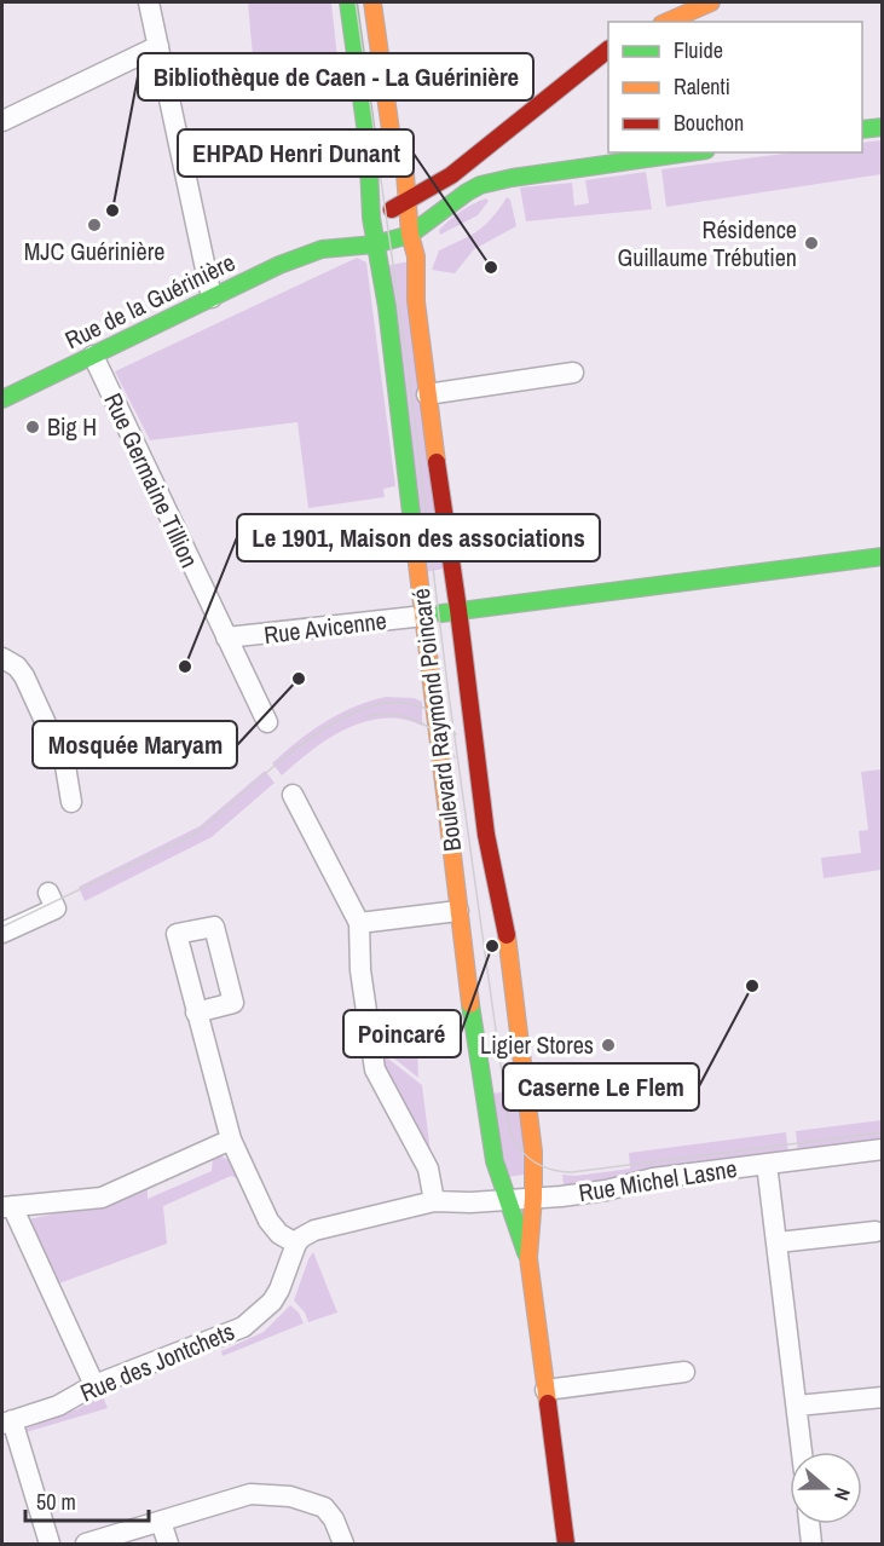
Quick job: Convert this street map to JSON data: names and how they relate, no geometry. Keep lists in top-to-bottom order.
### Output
{
  "streets": {
    "main road": ["Rue de la Guérinière", "Boulevard Raymond Poincaré"],
    "street": [
      "Rue Germaine Tillion",
      "Rue Avicenne",
      "Rue Michel Lasne",
      "Rue des Jontchets"
    ]
  },
  "crossings": [
    ["Rue de la Guérinière", "Rue Germaine Tillion"],
    ["Rue de la Guérinière", "Boulevard Raymond Poincaré"],
    ["Rue Germaine Tillion", "Rue Avicenne"],
    ["Rue Avicenne", "Boulevard Raymond Poincaré"],
    ["Boulevard Raymond Poincaré", "Rue Michel Lasne"]
  ],
  "places": [
    "Bibliothèque de Caen - La Guérinière",
    "MJC Guérinière",
    "Résidence Guillaume Trébutien",
    "EHPAD Henri Dunant",
    "Big H",
    "Le 1901, Maison des associations",
    "Mosquée Maryam",
    "Poincaré",
    "Caserne Le Flem",
    "Ligier Stores"
  ],
  "legend": ["Fluide", "Ralenti", "Bouchon"],
  "scale_bar": "50 m",
  "north": "right"
}
